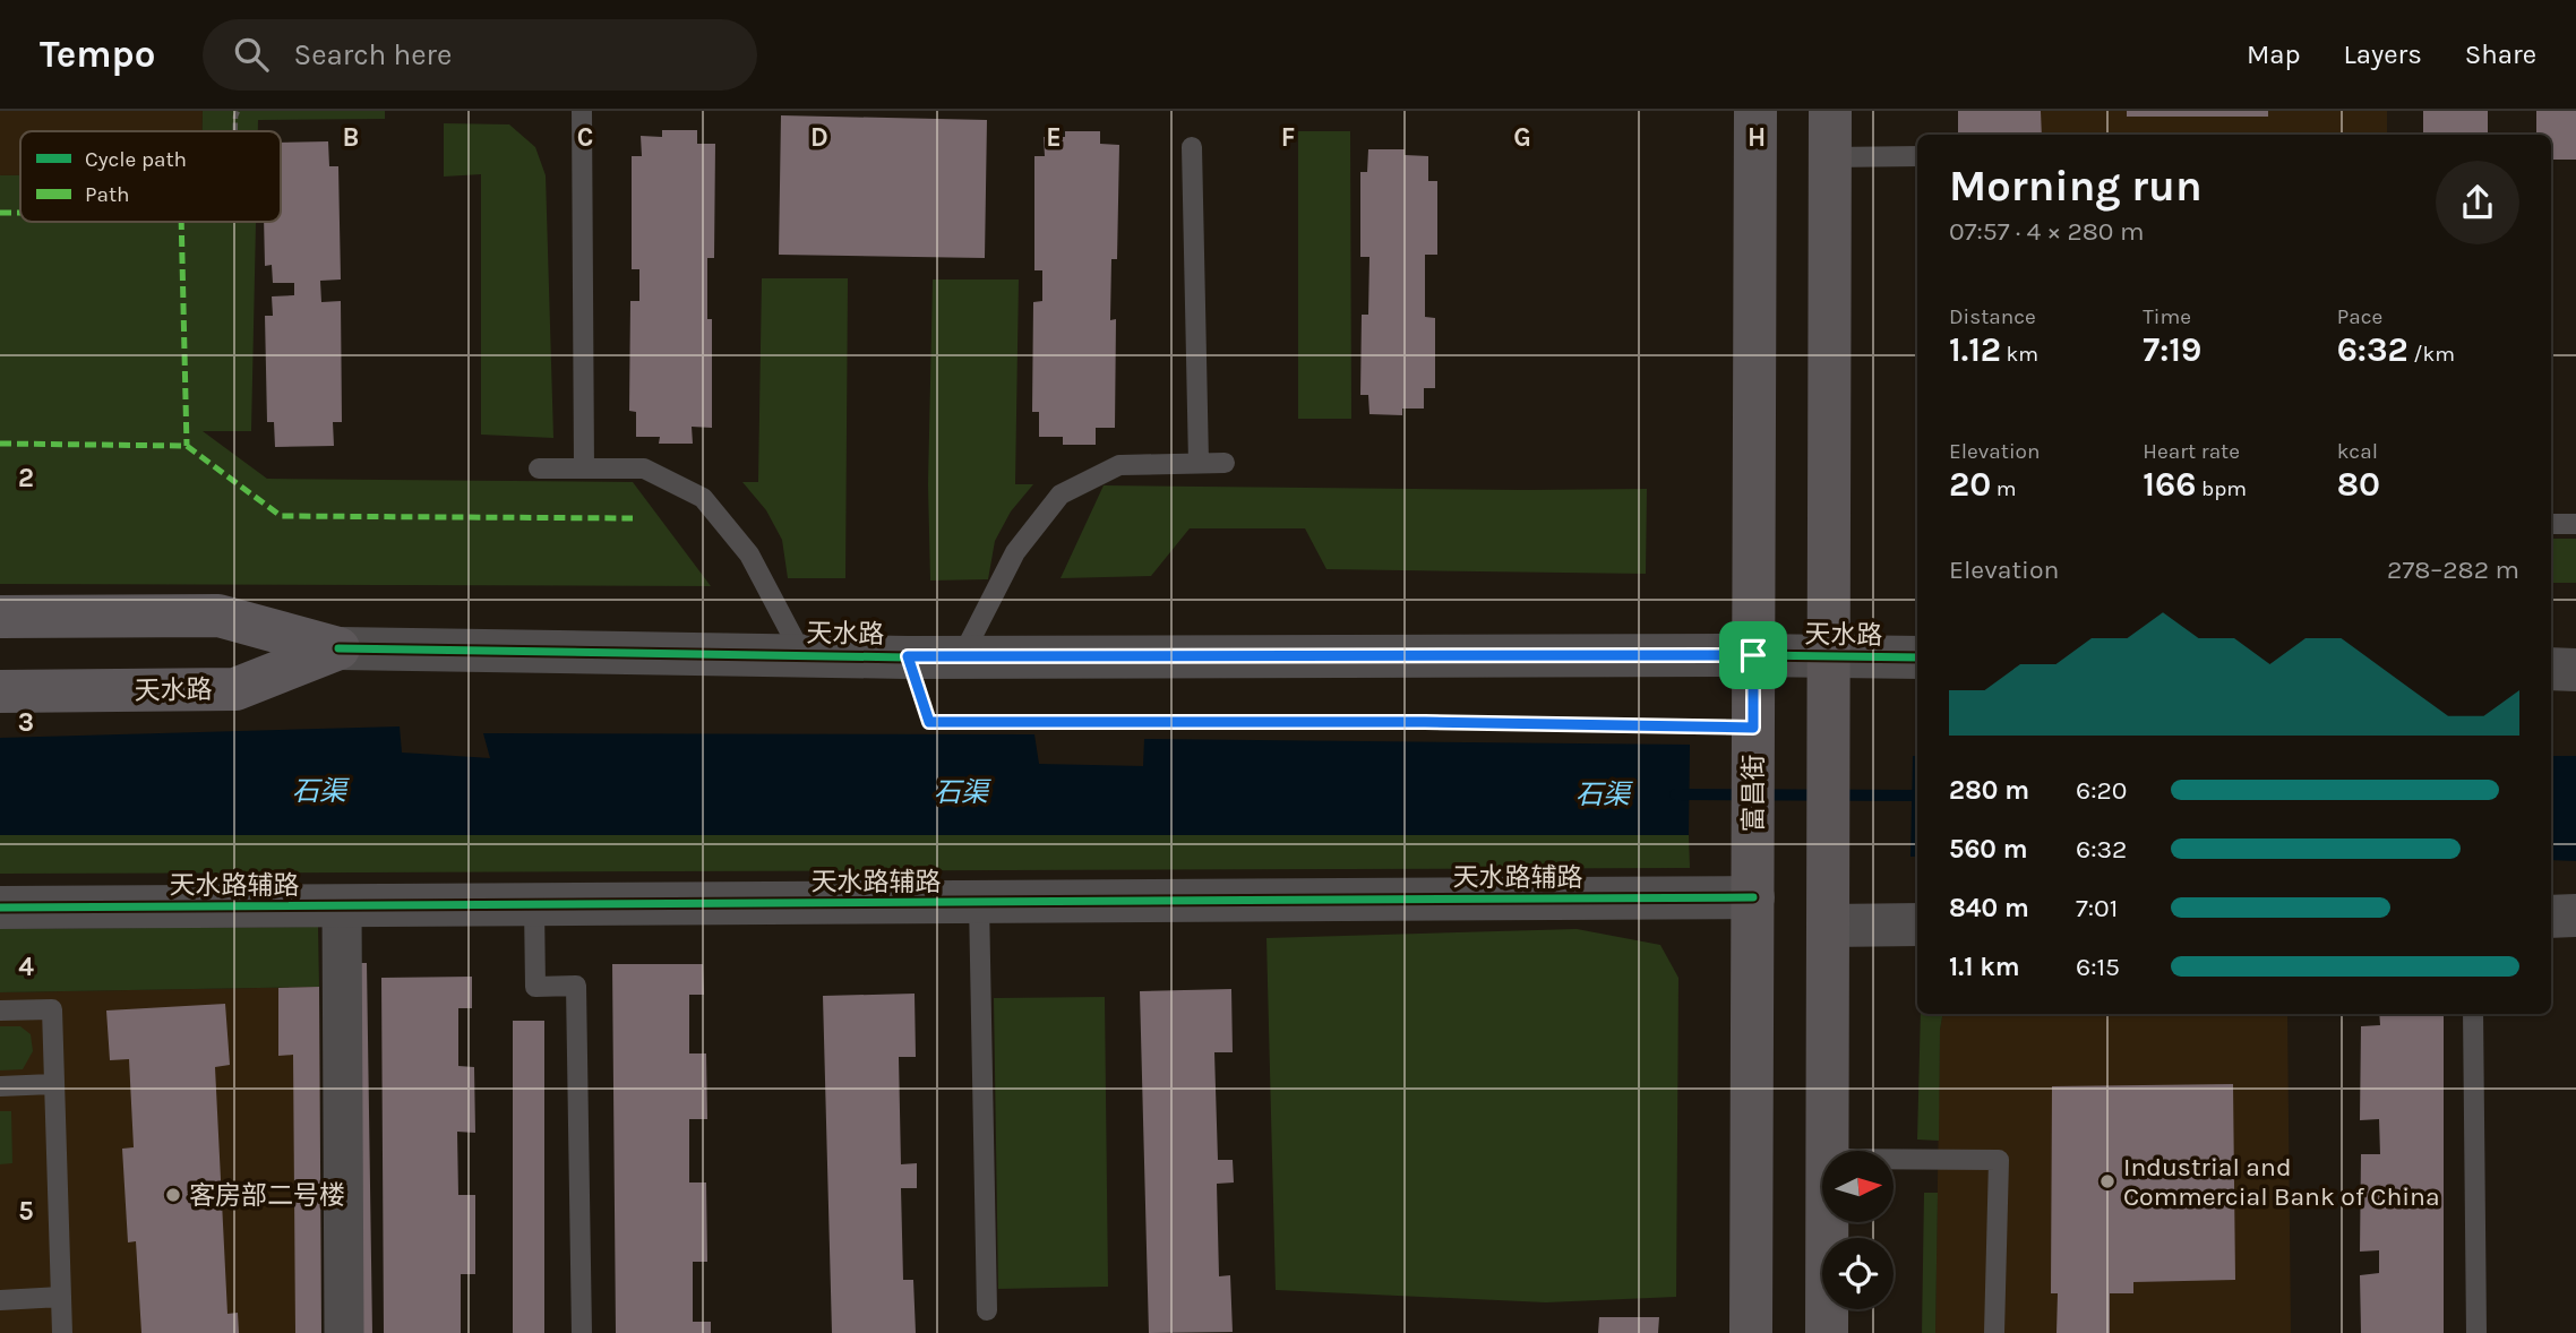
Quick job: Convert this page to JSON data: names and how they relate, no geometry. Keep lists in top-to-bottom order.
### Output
{
  "streets": {
    "main road": ["天水路", "富昌街"],
    "street": ["天水路辅路"]
  },
  "crossings": [
    ["天水路", "富昌街"],
    ["富昌街", "天水路辅路"]
  ],
  "water": ["石渠"],
  "places": ["Industrial and Commercial Bank of China", "客房部二号楼"],
  "legend": ["Cycle path", "Path"],
  "north": "right",
  "page": {
    "header": "Tempo",
    "search": "Search here",
    "nav": ["Map", "Layers", "Share"],
    "heading": ["Morning run", "07:57 · 4 × 280 m"],
    "stats": [
      ["Distance", "1.12 km"],
      ["Time", "7:19"],
      ["Pace", "6:32 /km"],
      ["Elevation", "20 m"],
      ["Heart rate", "166 bpm"],
      ["kcal", "80"]
    ],
    "chart": ["Elevation", "278–282 m"],
    "list": [
      {
        "name": "280 m",
        "note": "6:20"
      },
      {
        "name": "560 m",
        "note": "6:32"
      },
      {
        "name": "840 m",
        "note": "7:01"
      },
      {
        "name": "1.1 km",
        "note": "6:15"
      }
    ]
  },
  "grid": {
    "columns": [
      "B",
      "C",
      "D",
      "E",
      "F",
      "G",
      "H"
    ],
    "rows": [
      "2",
      "3",
      "4",
      "5"
    ]
  }
}
